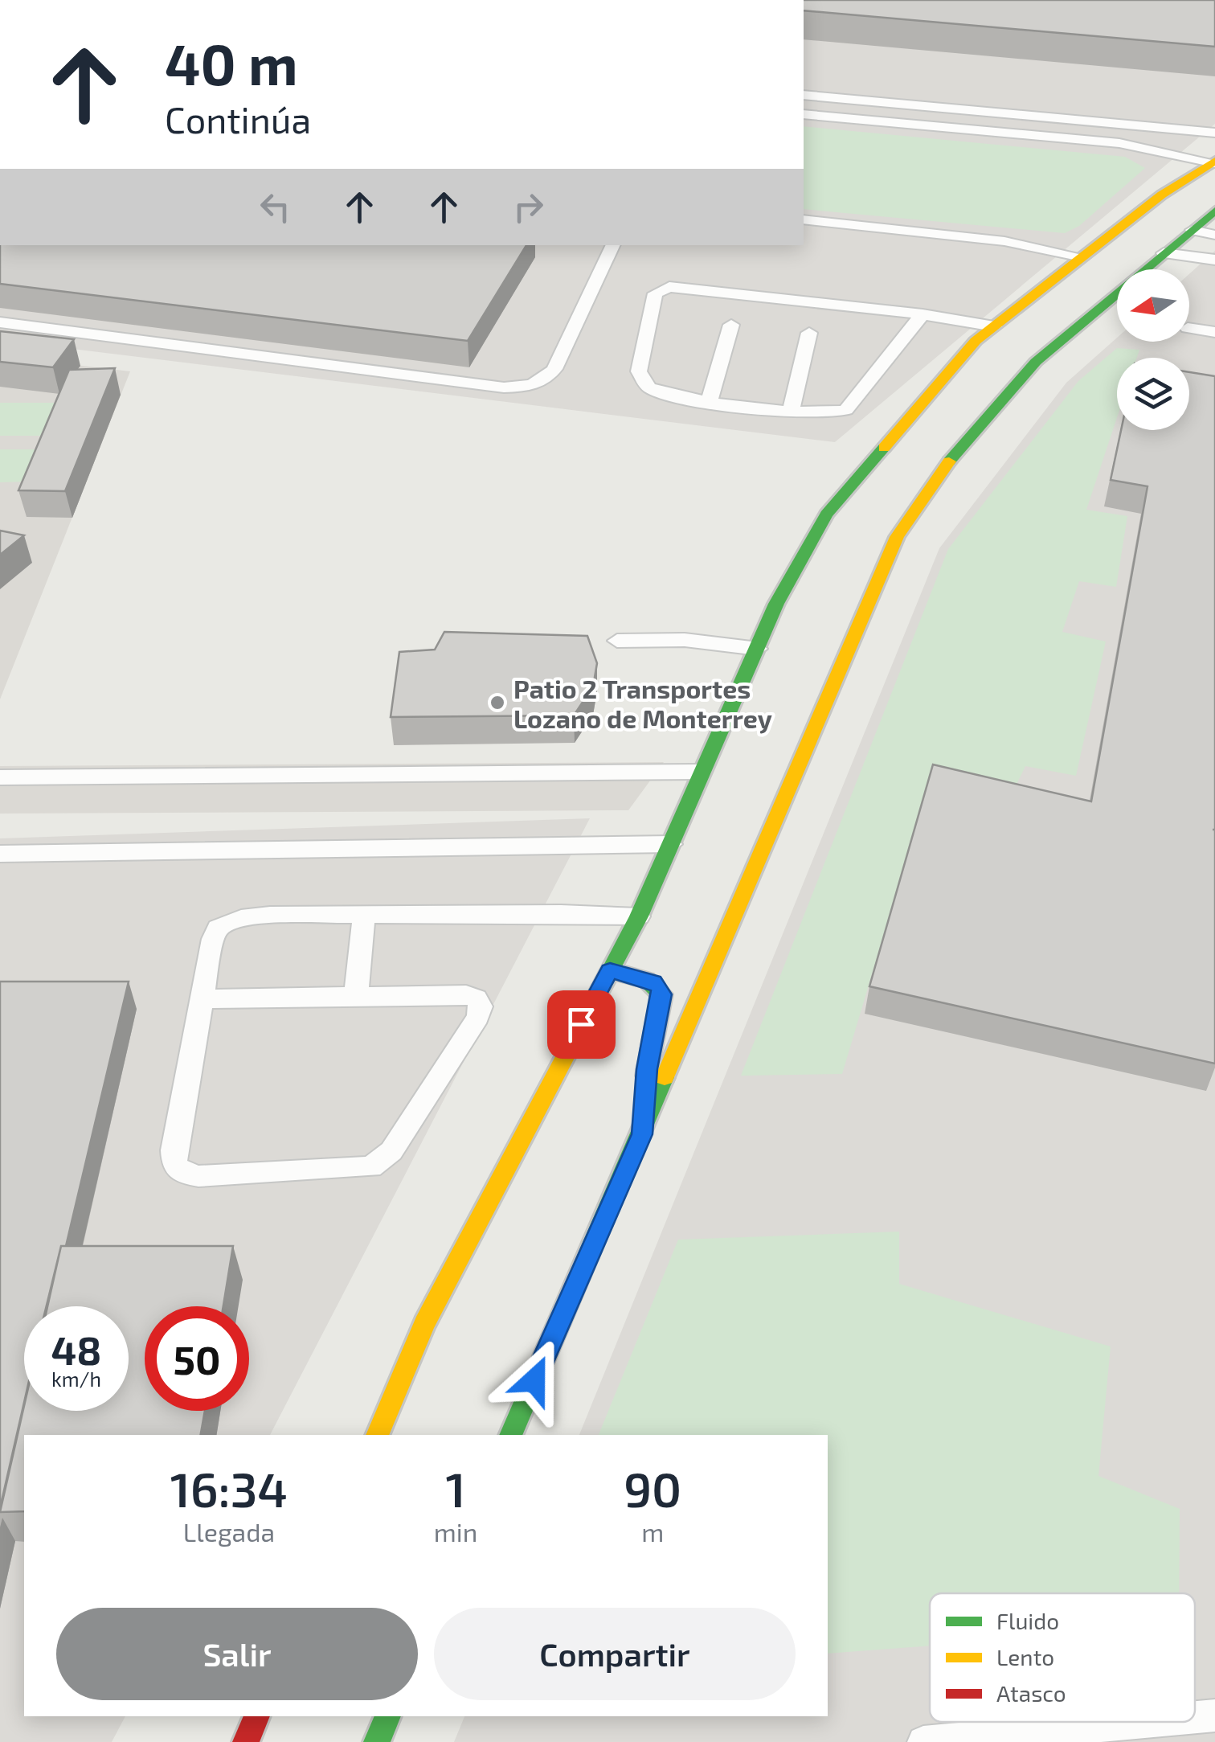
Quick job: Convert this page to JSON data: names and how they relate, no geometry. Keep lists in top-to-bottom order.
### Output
{
  "places": ["Patio 2 Transportes Lozano de Monterrey"],
  "legend": ["Fluido", "Lento", "Atasco"],
  "north": "left",
  "page": {
    "turn": ["40 m", "Continúa"],
    "speed": "48 km/h",
    "limit": "50",
    "eta": [
      "16:34",
      "Llegada",
      "1",
      "min",
      "90",
      "m"
    ],
    "buttons": ["Salir", "Compartir"]
  }
}
